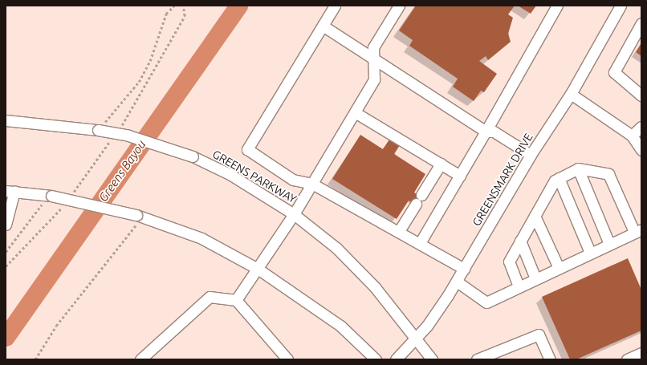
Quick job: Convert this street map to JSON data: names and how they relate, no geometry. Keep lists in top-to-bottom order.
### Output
{
  "streets": {
    "street": ["GREENS PARKWAY", "GREENSMARK DRIVE"]
  },
  "crossings": [
    ["GREENS PARKWAY", "GREENSMARK DRIVE"]
  ],
  "water": ["Greens Bayou"]
}
